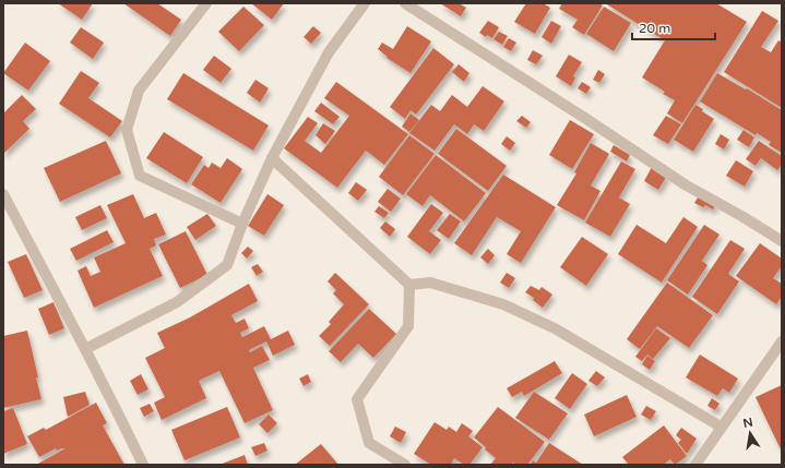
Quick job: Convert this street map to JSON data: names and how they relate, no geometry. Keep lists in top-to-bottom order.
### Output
{
  "scale_bar": "20 m",
  "north": "top"
}
